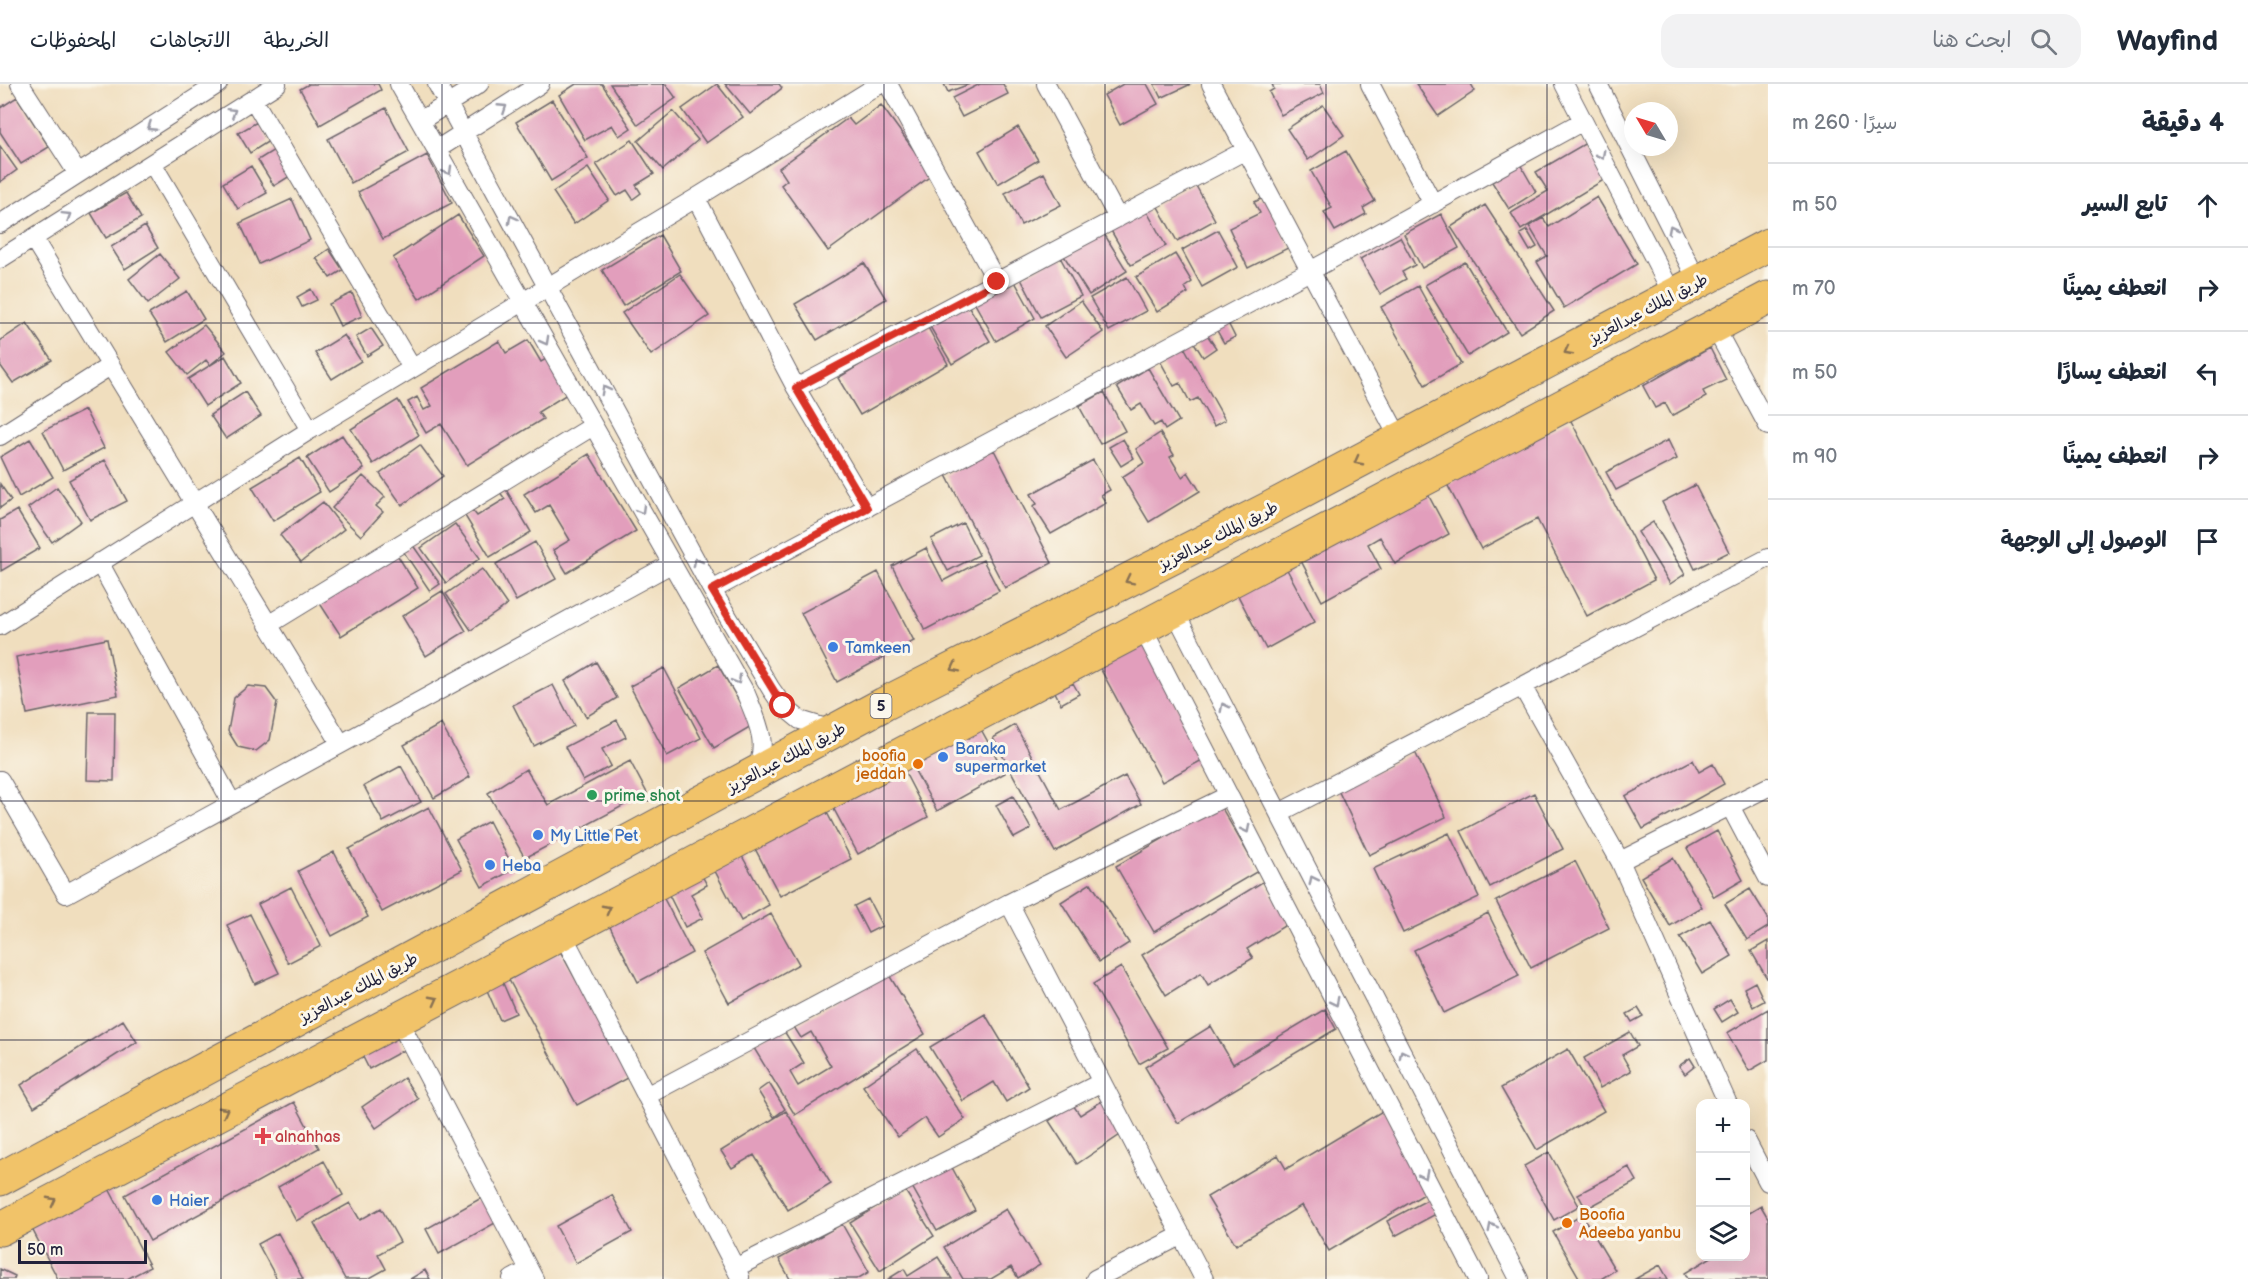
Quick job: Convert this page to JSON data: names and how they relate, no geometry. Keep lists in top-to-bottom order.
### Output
{
  "streets": {
    "highway": ["طريق الملك عبدالعزيز", "5"]
  },
  "places": {
    "other": [
      "Tamkeen",
      "Baraka supermarket",
      "boofia jeddah",
      "prime shot",
      "My Little Pet",
      "Heba",
      "Haier",
      "Boofia Adeeba yanbu"
    ],
    "health": ["alnahhas"]
  },
  "scale_bar": "50 m",
  "north": "top left",
  "page": {
    "header": "Wayfind",
    "search": "ابحث هنا",
    "nav": ["الخريطة", "الاتجاهات", "المحفوظات"],
    "heading": ["4 دقيقة", "سيرًا · 260 m"],
    "list": [
      ["تابع السير", "50 m"],
      ["انعطف يمينًا", "70 m"],
      ["انعطف يسارًا", "50 m"],
      ["انعطف يمينًا", "90 m"],
      "الوصول إلى الوجهة"
    ],
    "map_buttons": ["+", "−"],
    "scale": "50 m"
  }
}
